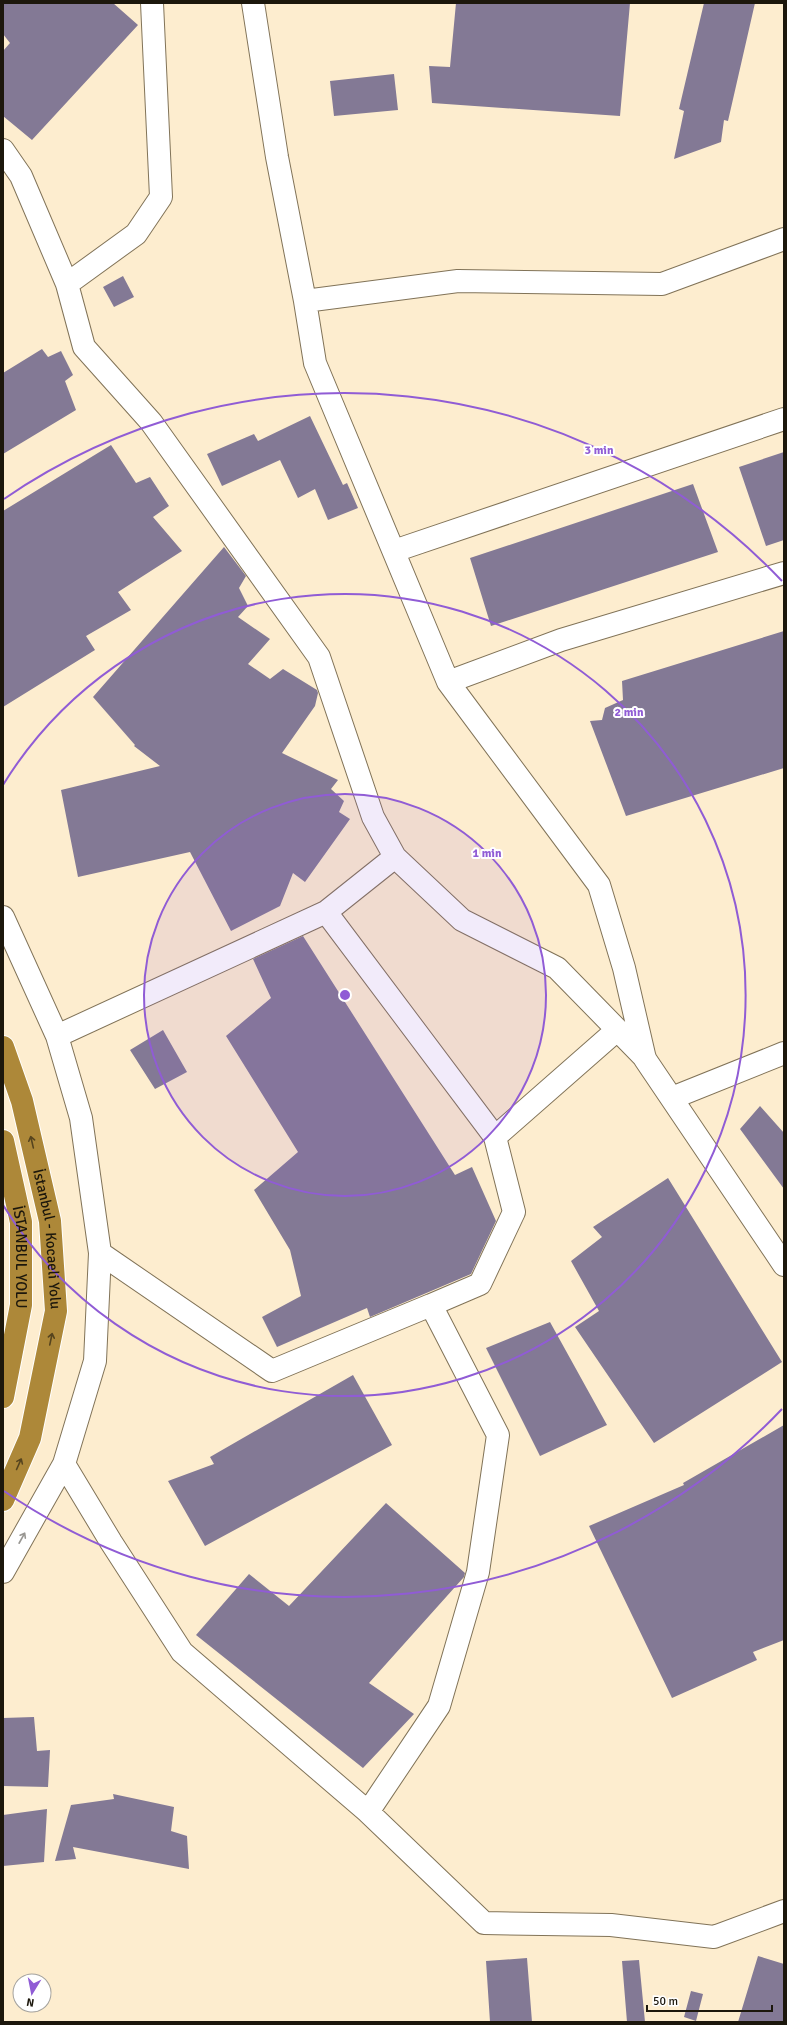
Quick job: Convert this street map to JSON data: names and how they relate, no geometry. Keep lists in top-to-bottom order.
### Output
{
  "streets": {
    "highway": ["İstanbul - Kocaeli Yolu", "İSTANBUL YOLU"]
  },
  "one_way": ["İstanbul - Kocaeli Yolu"],
  "scale_bar": "50 m",
  "north": "bottom",
  "rings": ["3 min", "2 min", "1 min"]
}
